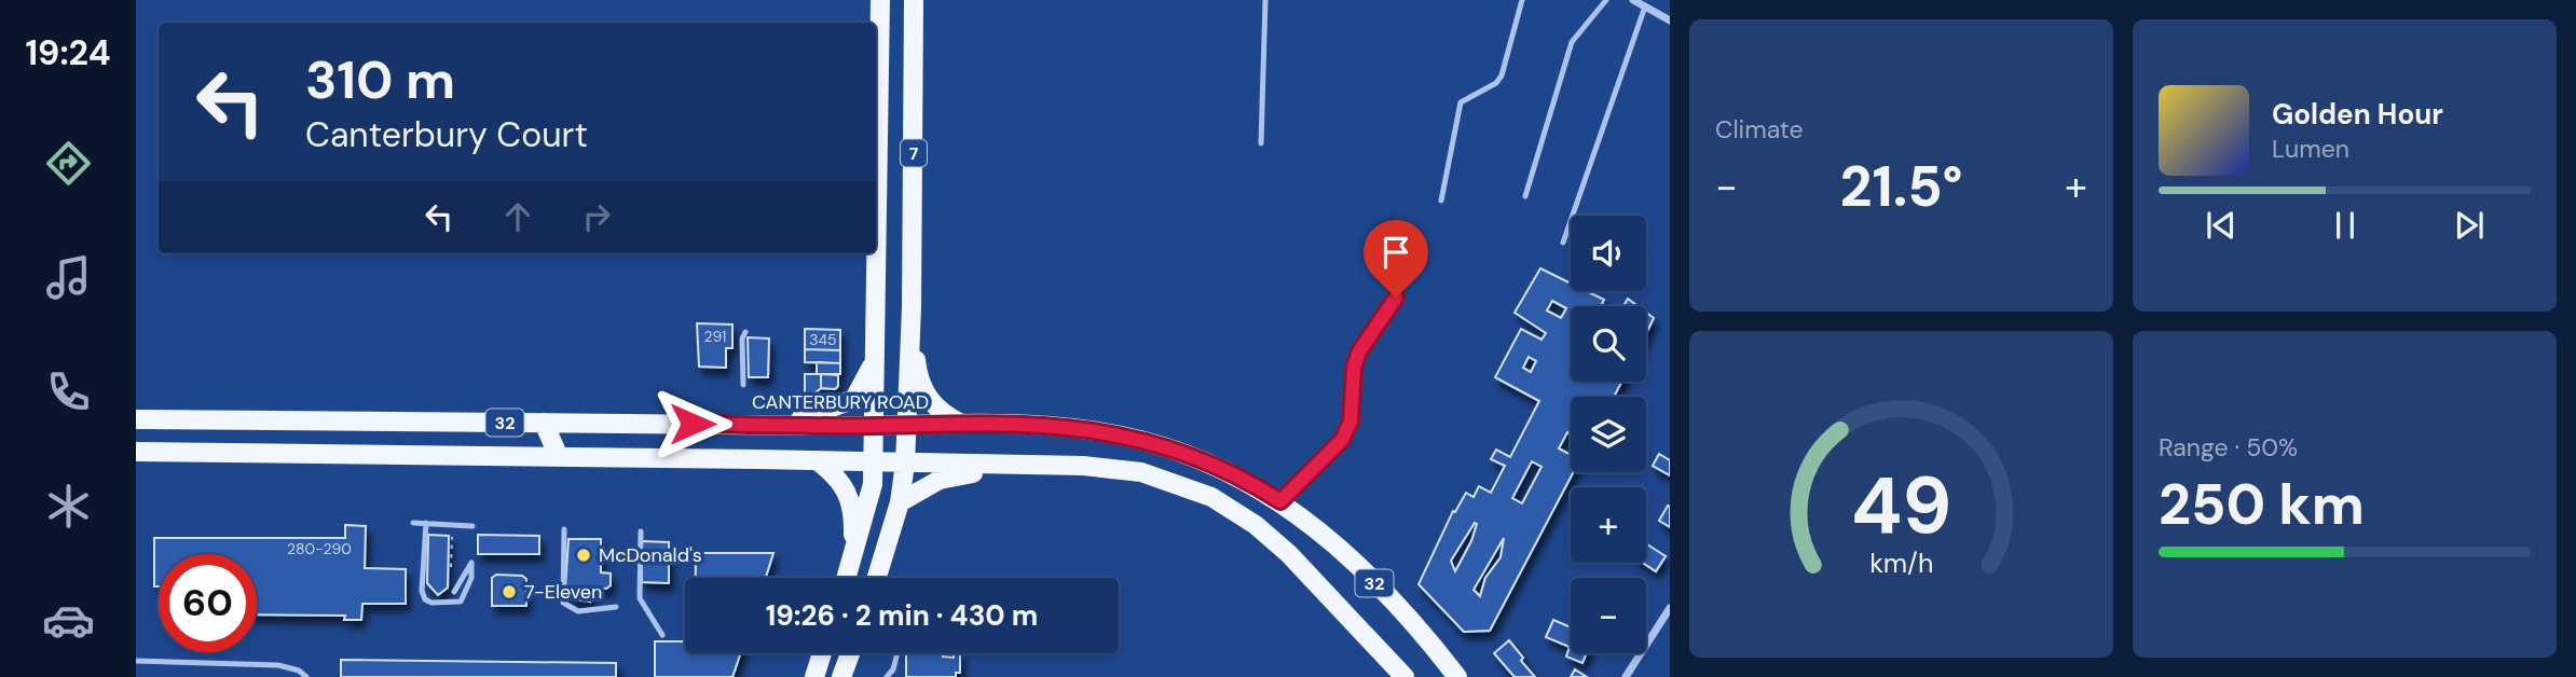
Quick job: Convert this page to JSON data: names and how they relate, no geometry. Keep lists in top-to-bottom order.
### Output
{
  "streets": {
    "main road": ["7", "CANTERBURY ROAD", "32"]
  },
  "crossings": [
    ["7", "CANTERBURY ROAD"],
    ["7", "32"]
  ],
  "places": ["McDonald's", "7-Eleven"],
  "house_numbers": ["291", "345", "280-290"],
  "page": {
    "tabs": "19:24",
    "tile": [
      "Climate",
      ["Range · 50%", "250 km"]
    ],
    "turn": ["310 m", "Canterbury Court"],
    "song": ["Golden Hour", "Lumen"],
    "heat": ["−", "21.5°", "+"],
    "map_buttons": ["+", "−"],
    "limit": "60",
    "trip": "19:26 · 2 min · 430 m",
    "gauge": ["49", "km/h"]
  }
}
